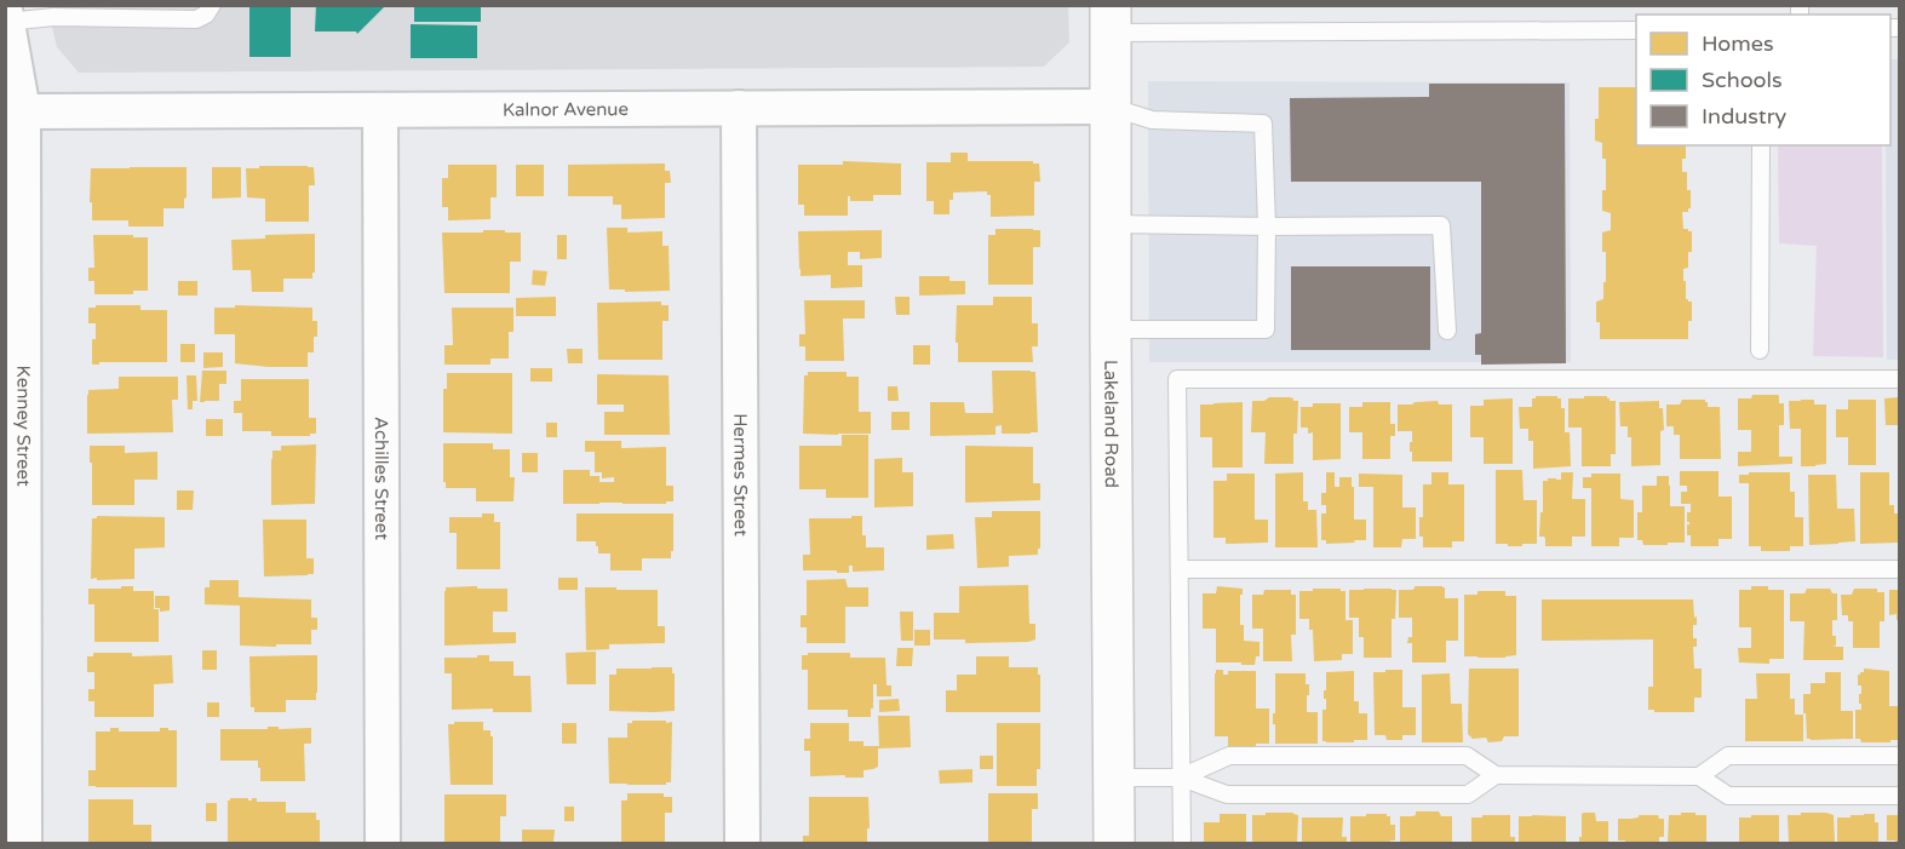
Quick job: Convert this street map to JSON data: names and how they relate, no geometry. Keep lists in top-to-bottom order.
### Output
{
  "streets": {
    "street": [
      "Kalnor Avenue",
      "Lakeland Road",
      "Kenney Street",
      "Hermes Street",
      "Achilles Street"
    ]
  },
  "crossings": [
    ["Kalnor Avenue", "Lakeland Road"],
    ["Kalnor Avenue", "Kenney Street"],
    ["Kalnor Avenue", "Hermes Street"],
    ["Kalnor Avenue", "Achilles Street"]
  ],
  "legend": ["Homes", "Schools", "Industry"]
}
